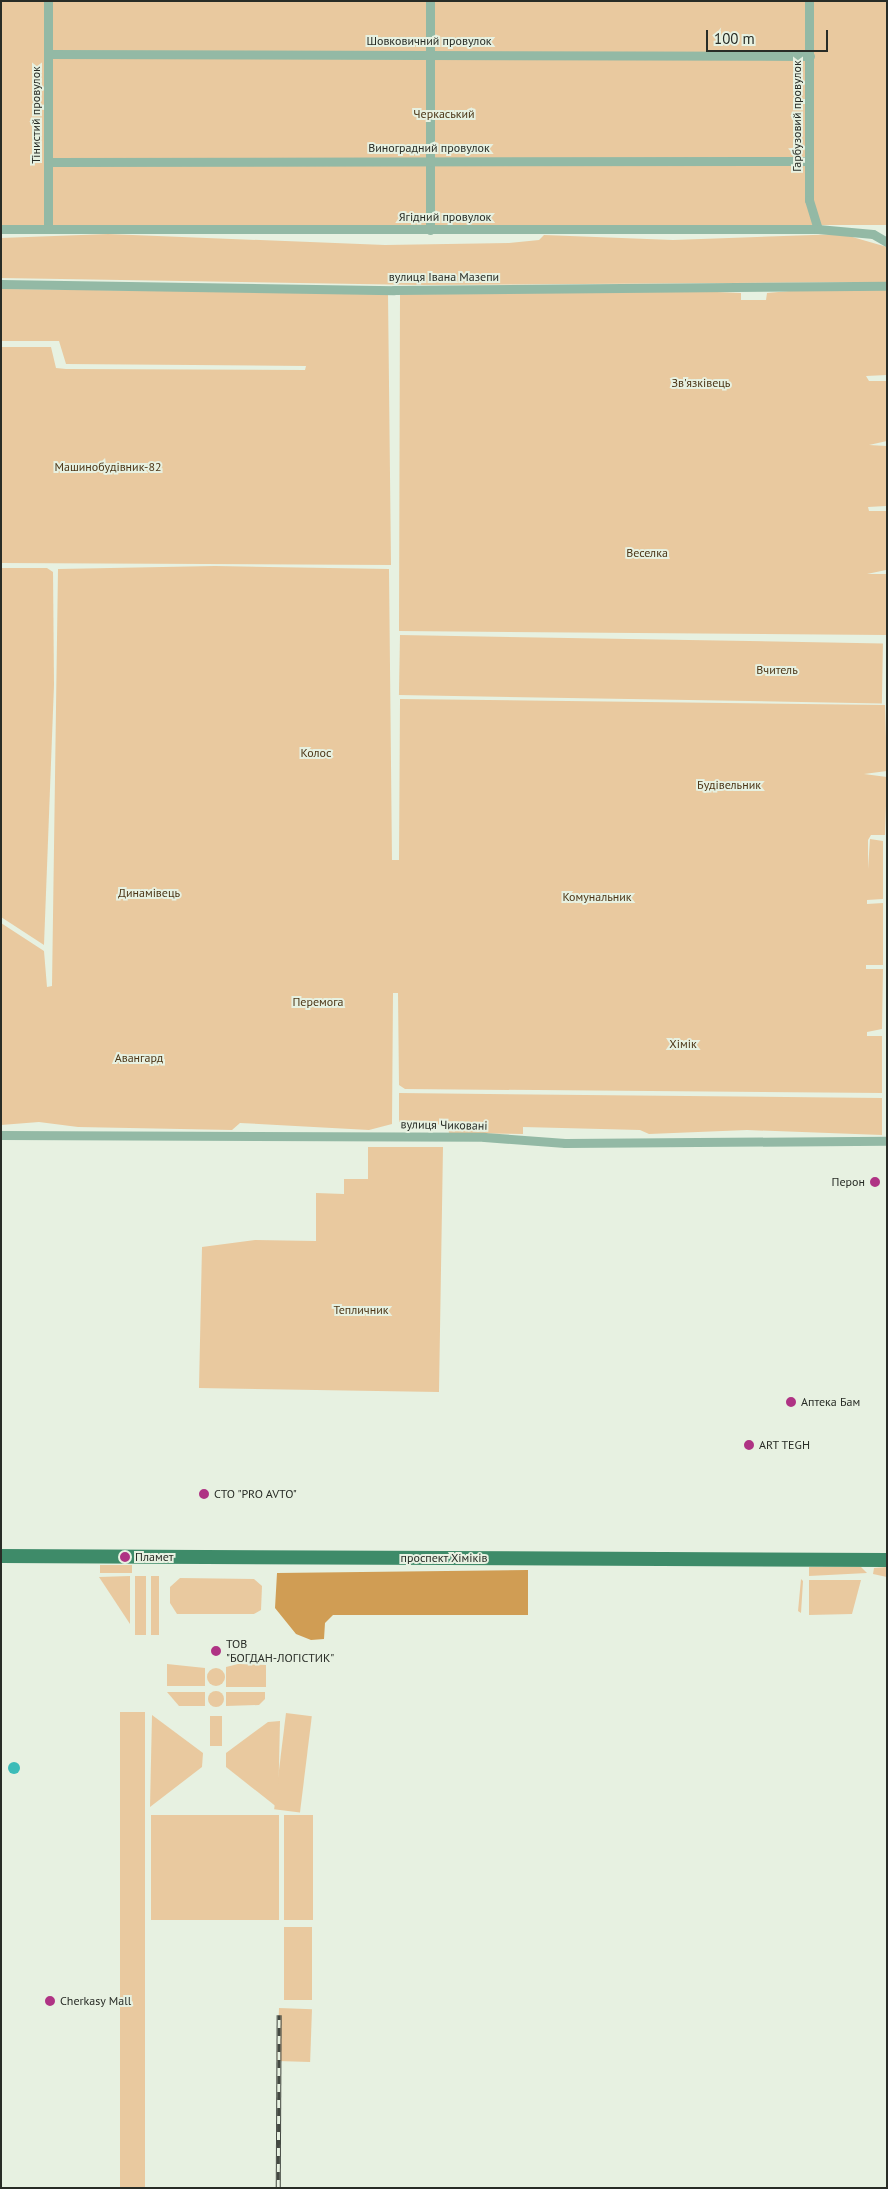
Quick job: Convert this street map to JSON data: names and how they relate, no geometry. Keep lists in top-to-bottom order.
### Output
{
  "streets": {
    "main road": ["проспект Хіміків"],
    "street": [
      "Шовковичний провулок",
      "Тінистий провулок",
      "Гарбузовий провулок",
      "Виноградний провулок",
      "Ягідний провулок",
      "вулиця Івана Мазепи",
      "вулиця Чиковані"
    ]
  },
  "crossings": [
    ["Шовковичний провулок", "Тінистий провулок"],
    ["Шовковичний провулок", "Гарбузовий провулок"],
    ["Тінистий провулок", "Виноградний провулок"],
    ["Тінистий провулок", "Ягідний провулок"],
    ["Гарбузовий провулок", "Виноградний провулок"],
    ["Гарбузовий провулок", "Ягідний провулок"]
  ],
  "parks": [
    "Черкаський",
    "Зв'язківець",
    "Машинобудівник-82",
    "Веселка",
    "Вчитель",
    "Колос",
    "Будівельник",
    "Динамівець",
    "Комунальник",
    "Перемога",
    "Хімік",
    "Авангард",
    "Тепличник"
  ],
  "places": [
    "Перон",
    "Аптека Бам",
    "ART TEGH",
    "СТО \"PRO AVTO\"",
    "Пламет",
    "ТОВ \"БОГДАН-ЛОГІСТИК\"",
    "Cherkasy Mall"
  ],
  "scale_bar": "100 m"
}
